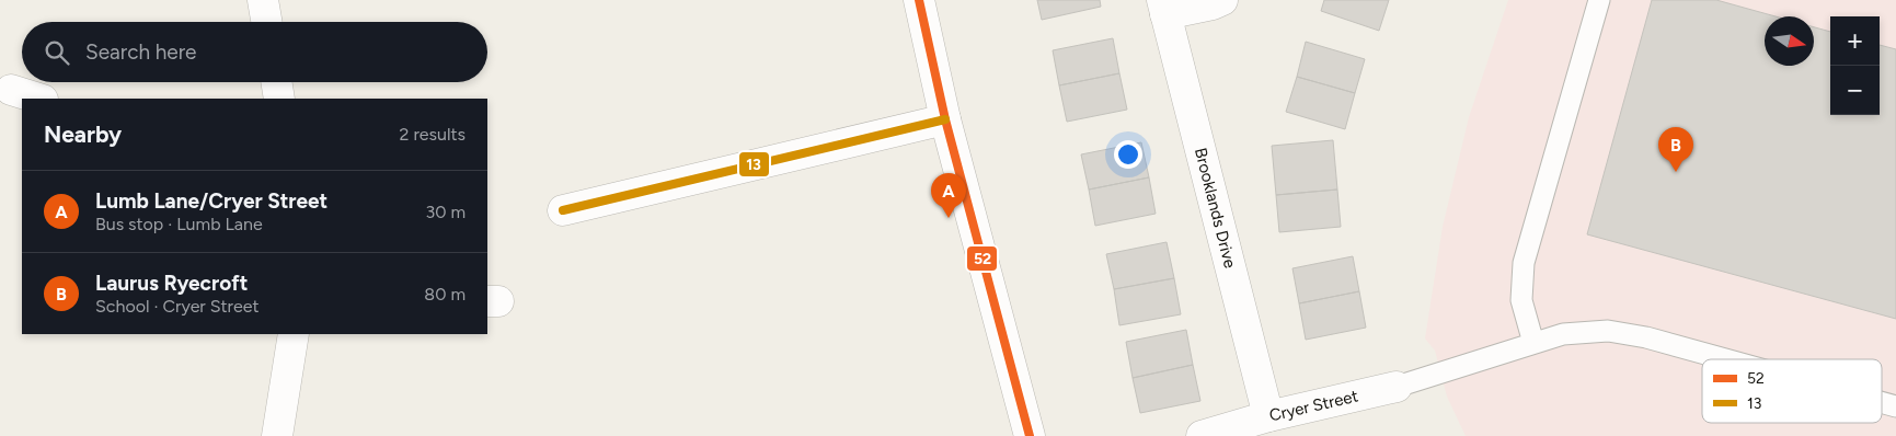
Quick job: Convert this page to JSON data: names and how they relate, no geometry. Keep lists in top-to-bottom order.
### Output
{
  "streets": {
    "street": ["Brooklands Drive", "Cryer Street"]
  },
  "crossings": [
    ["Brooklands Drive", "Cryer Street"]
  ],
  "lines": ["transit line 52", "transit line 13"],
  "legend": ["52", "13"],
  "north": "right",
  "page": {
    "map_buttons": ["+", "−"],
    "search": "Search here",
    "heading": ["Nearby", "2 results"],
    "pins": ["B", "A"],
    "list": [
      {
        "mark": "A",
        "name": "Lumb Lane/Cryer Street",
        "note": "Bus stop · Lumb Lane",
        "value": "30 m"
      },
      {
        "mark": "B",
        "name": "Laurus Ryecroft",
        "note": "School · Cryer Street",
        "value": "80 m"
      }
    ]
  }
}
